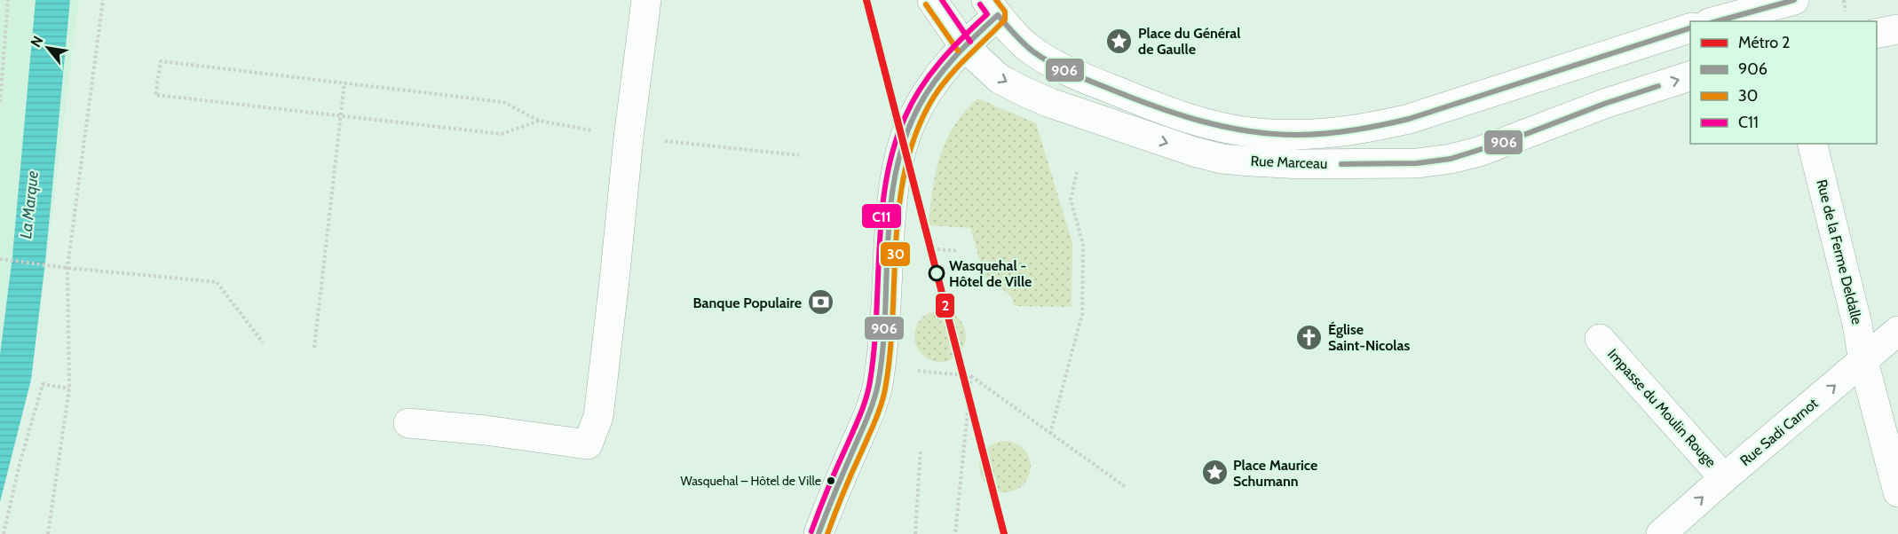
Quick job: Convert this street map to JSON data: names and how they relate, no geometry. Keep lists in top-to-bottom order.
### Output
{
  "streets": {
    "street": [
      "Rue Marceau",
      "Rue de la Ferme Deldalle",
      "Impasse du Moulin Rouge",
      "Rue Sadi Carnot"
    ]
  },
  "crossings": [
    ["Rue de la Ferme Deldalle", "Rue Sadi Carnot"],
    ["Impasse du Moulin Rouge", "Rue Sadi Carnot"]
  ],
  "one_way": ["Rue Sadi Carnot"],
  "water": ["La Marque"],
  "places": {
    "place": ["Place du Général de Gaulle", "Place Maurice Schumann"],
    "other": ["Wasquehal - Hôtel de Ville", "Wasquehal – Hôtel de Ville"],
    "bank": ["Banque Populaire"],
    "church": ["Église Saint-Nicolas"]
  },
  "lines": [
    "metro line 2",
    "transit line 906",
    "transit line 30",
    "transit line C11"
  ],
  "legend": [
    "Métro 2",
    "906",
    "30",
    "C11"
  ],
  "north": "top left"
}
